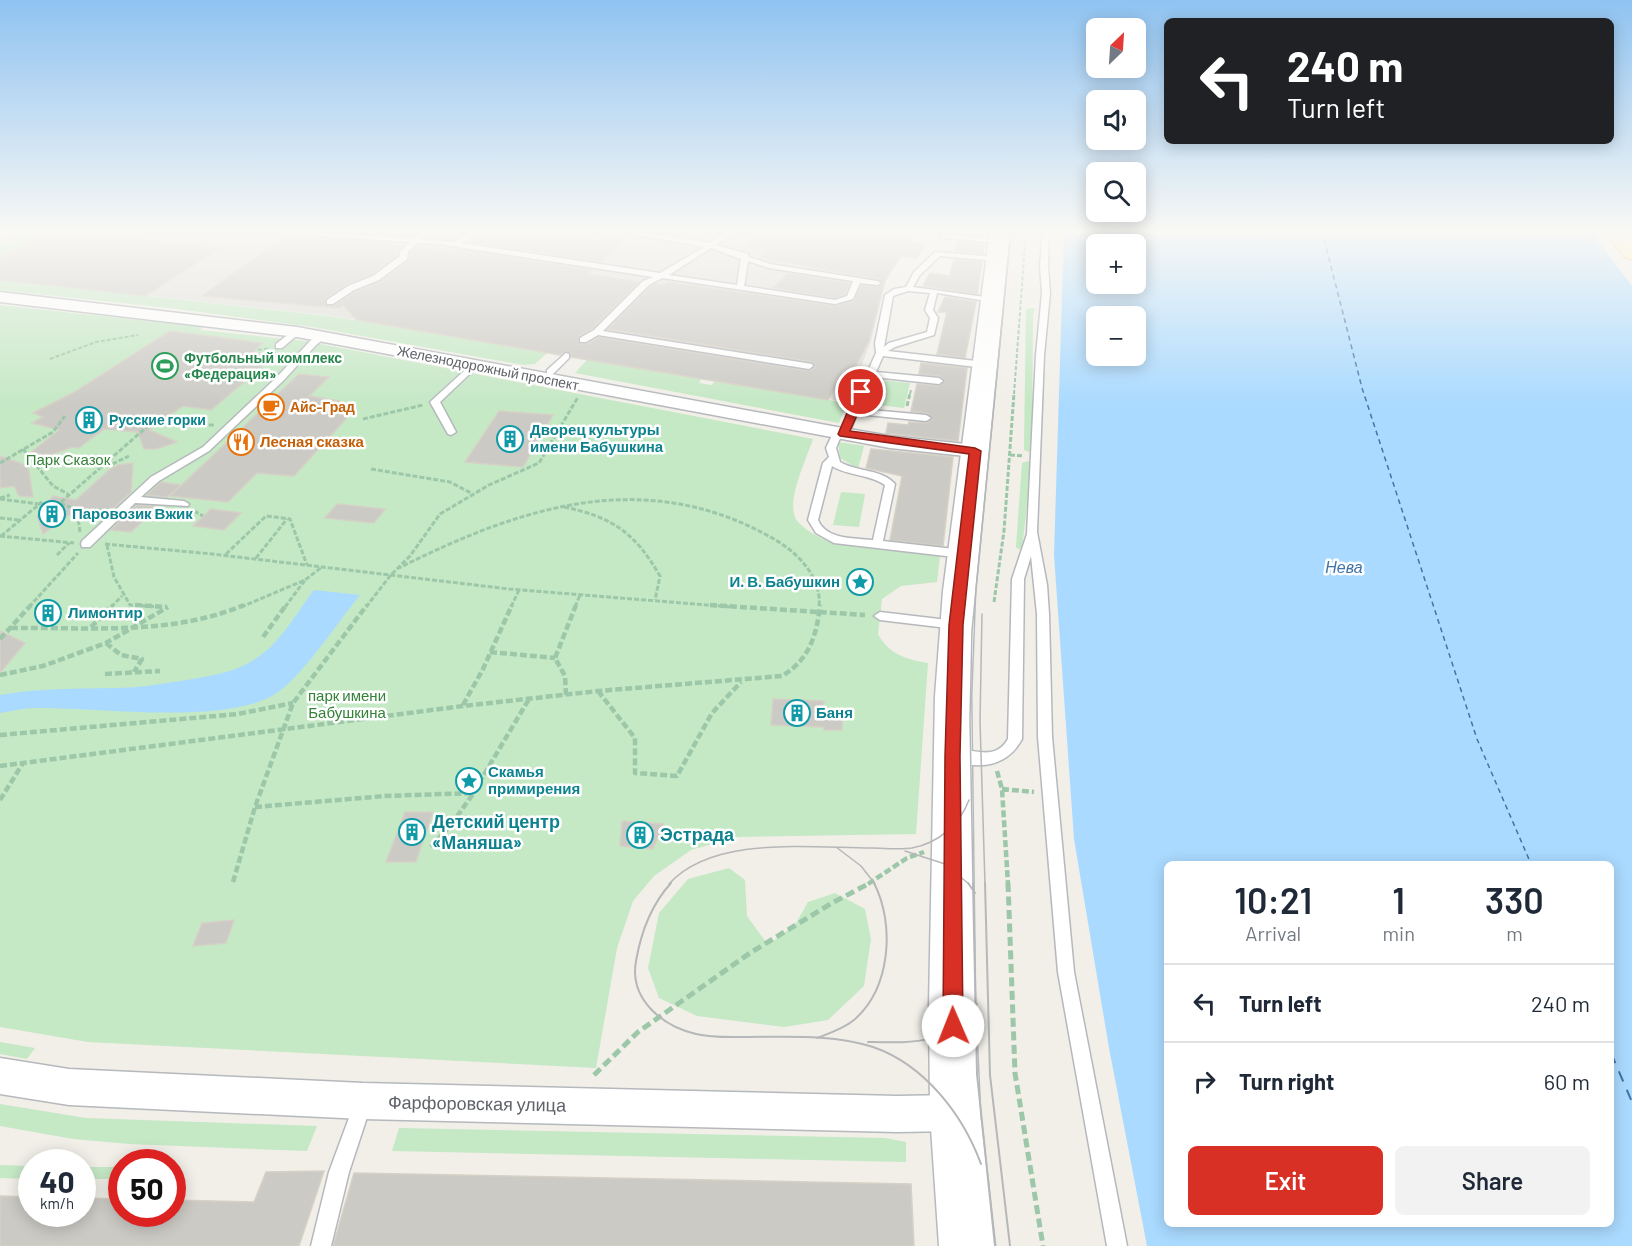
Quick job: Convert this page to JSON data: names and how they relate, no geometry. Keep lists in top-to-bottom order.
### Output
{
  "streets": {
    "street": ["Железнодорожный проспект", "Фарфоровская улица"]
  },
  "water": ["Нева"],
  "parks": ["Парк Сказок", "парк имени Бабушкина"],
  "places": {
    "sports": ["Футбольный комплекс «Федерация»"],
    "cafe": ["Айс-Град"],
    "building": [
      "Русские горки",
      "Дворец культуры имени Бабушкина",
      "Паровозик Вжик",
      "Лимонтир",
      "Баня",
      "Детский центр «Маняша»",
      "Эстрада"
    ],
    "restaurant": ["Лесная сказка"],
    "place": ["И. В. Бабушкин", "Скамья примирения"]
  },
  "north": "top right",
  "page": {
    "map_buttons": ["+", "−"],
    "turn": ["240 m", "Turn left"],
    "eta": [
      "10:21",
      "Arrival",
      "1",
      "min",
      "330",
      "m"
    ],
    "list": [
      {
        "name": "Turn left",
        "value": "240 m"
      },
      {
        "name": "Turn right",
        "value": "60 m"
      }
    ],
    "buttons": ["Exit", "Share"],
    "speed": "40 km/h",
    "limit": "50"
  }
}
